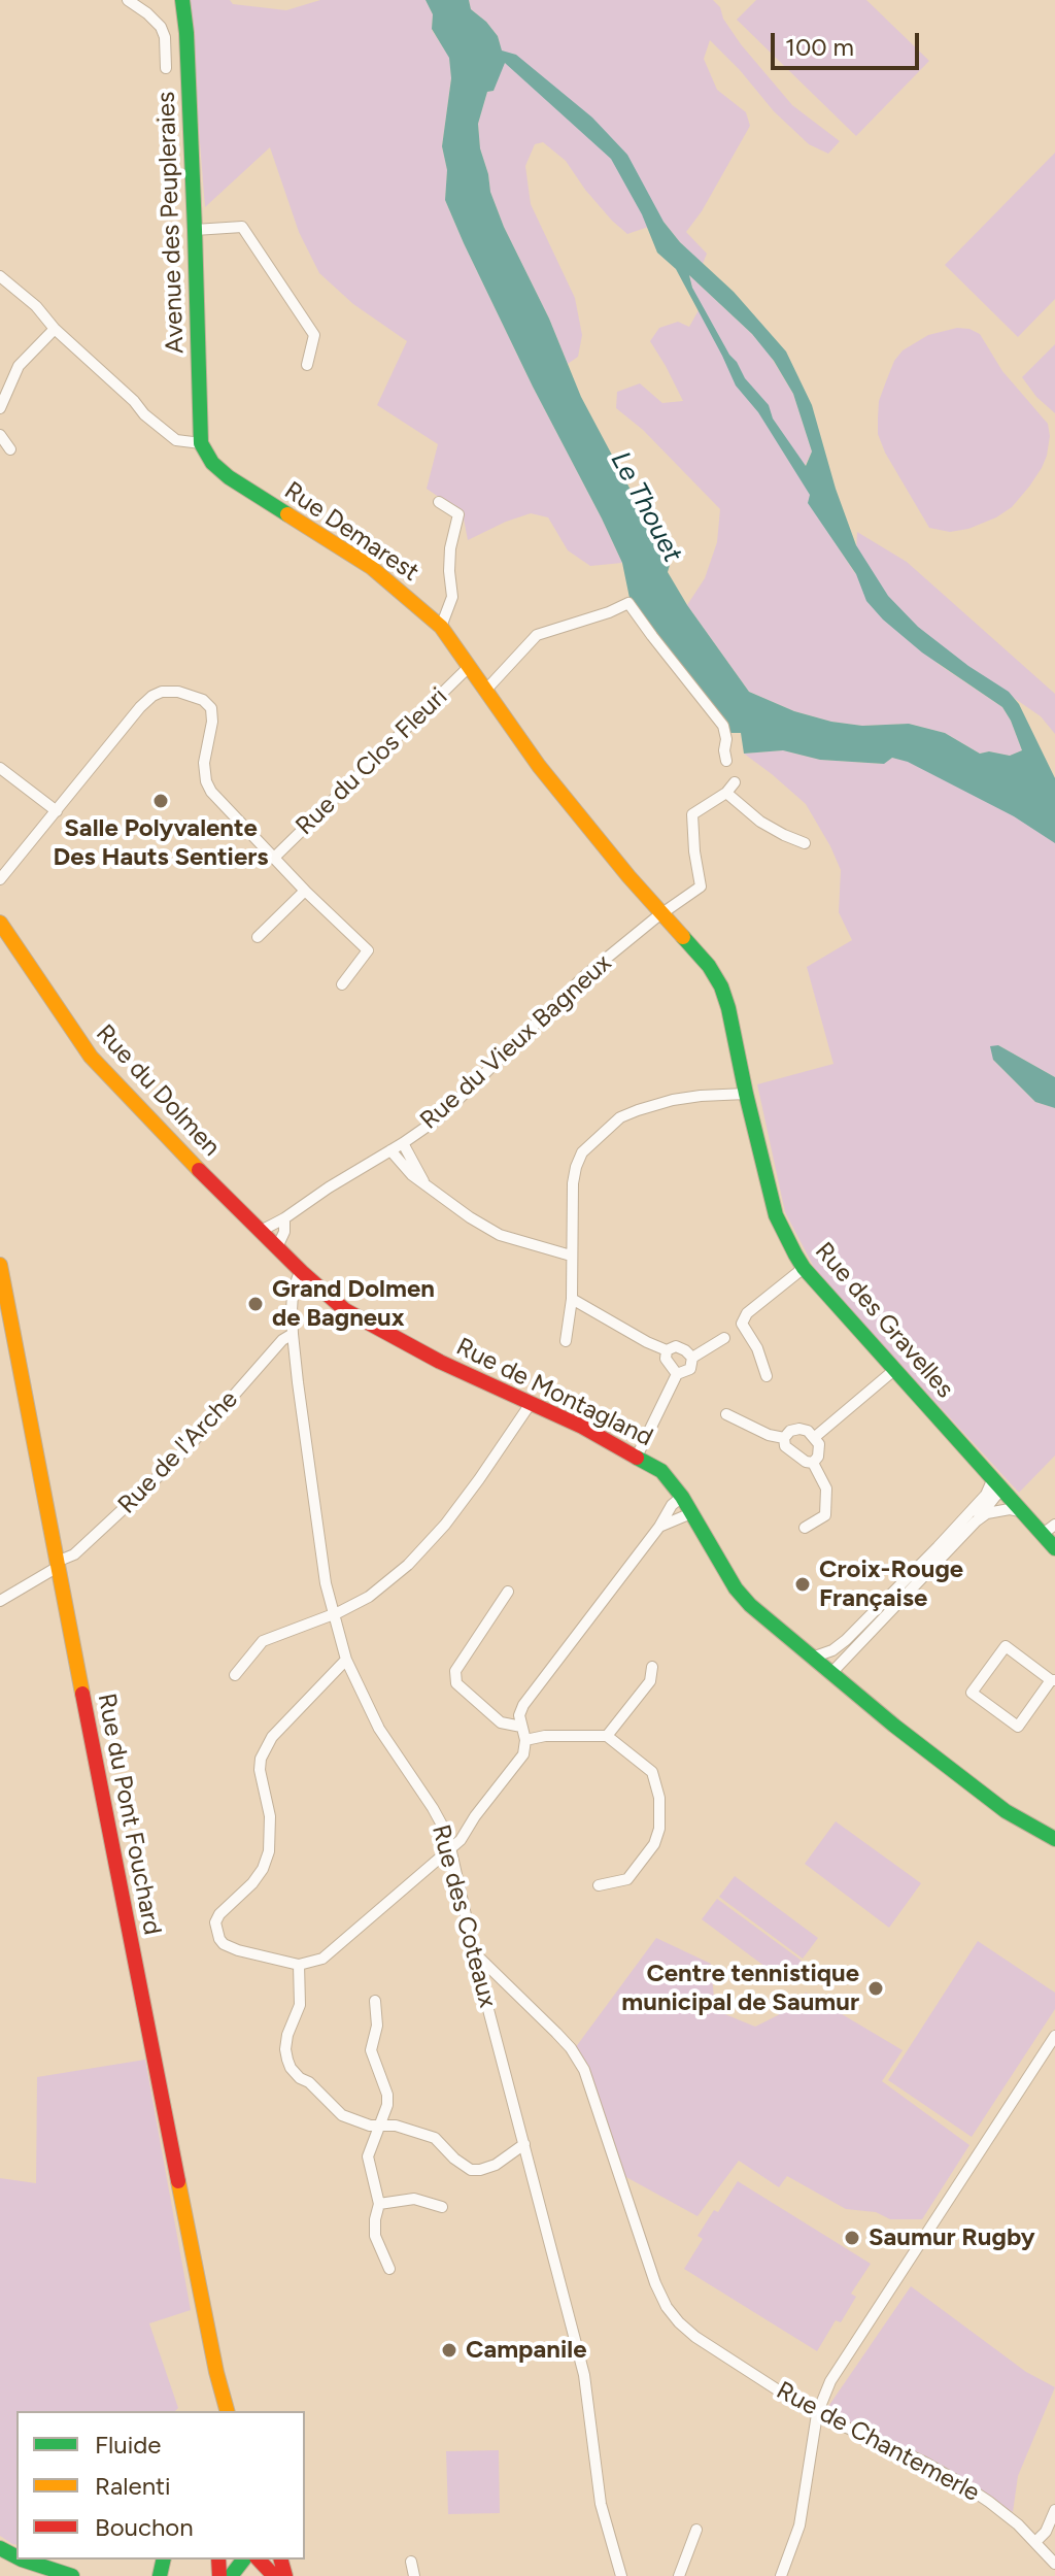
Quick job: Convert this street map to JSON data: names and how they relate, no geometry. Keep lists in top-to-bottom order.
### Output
{
  "streets": {
    "street": [
      "Avenue des Peupleraies",
      "Rue Demarest",
      "Rue du Clos Fleuri",
      "Rue du Vieux Bagneux",
      "Rue du Dolmen",
      "Rue des Gravelles",
      "Rue de Montagland",
      "Rue de l'Arche",
      "Rue du Pont Fouchard",
      "Rue des Coteaux",
      "Rue de Chantemerle"
    ]
  },
  "crossings": [
    ["Avenue des Peupleraies", "Rue Demarest"],
    ["Rue Demarest", "Rue du Clos Fleuri"],
    ["Rue Demarest", "Rue du Vieux Bagneux"],
    ["Rue Demarest", "Rue des Gravelles"],
    ["Rue du Vieux Bagneux", "Rue du Dolmen"],
    ["Rue du Vieux Bagneux", "Rue des Gravelles"],
    ["Rue du Dolmen", "Rue de Montagland"],
    ["Rue du Dolmen", "Rue des Coteaux"],
    ["Rue de Montagland", "Rue des Coteaux"],
    ["Rue de l'Arche", "Rue du Pont Fouchard"],
    ["Rue de l'Arche", "Rue des Coteaux"],
    ["Rue des Coteaux", "Rue de Chantemerle"]
  ],
  "water": ["Le Thouet"],
  "places": [
    "Salle Polyvalente Des Hauts Sentiers",
    "Grand Dolmen de Bagneux",
    "Croix-Rouge Française",
    "Centre tennistique municipal de Saumur",
    "Saumur Rugby",
    "Campanile"
  ],
  "legend": ["Fluide", "Ralenti", "Bouchon"],
  "scale_bar": "100 m"
}
